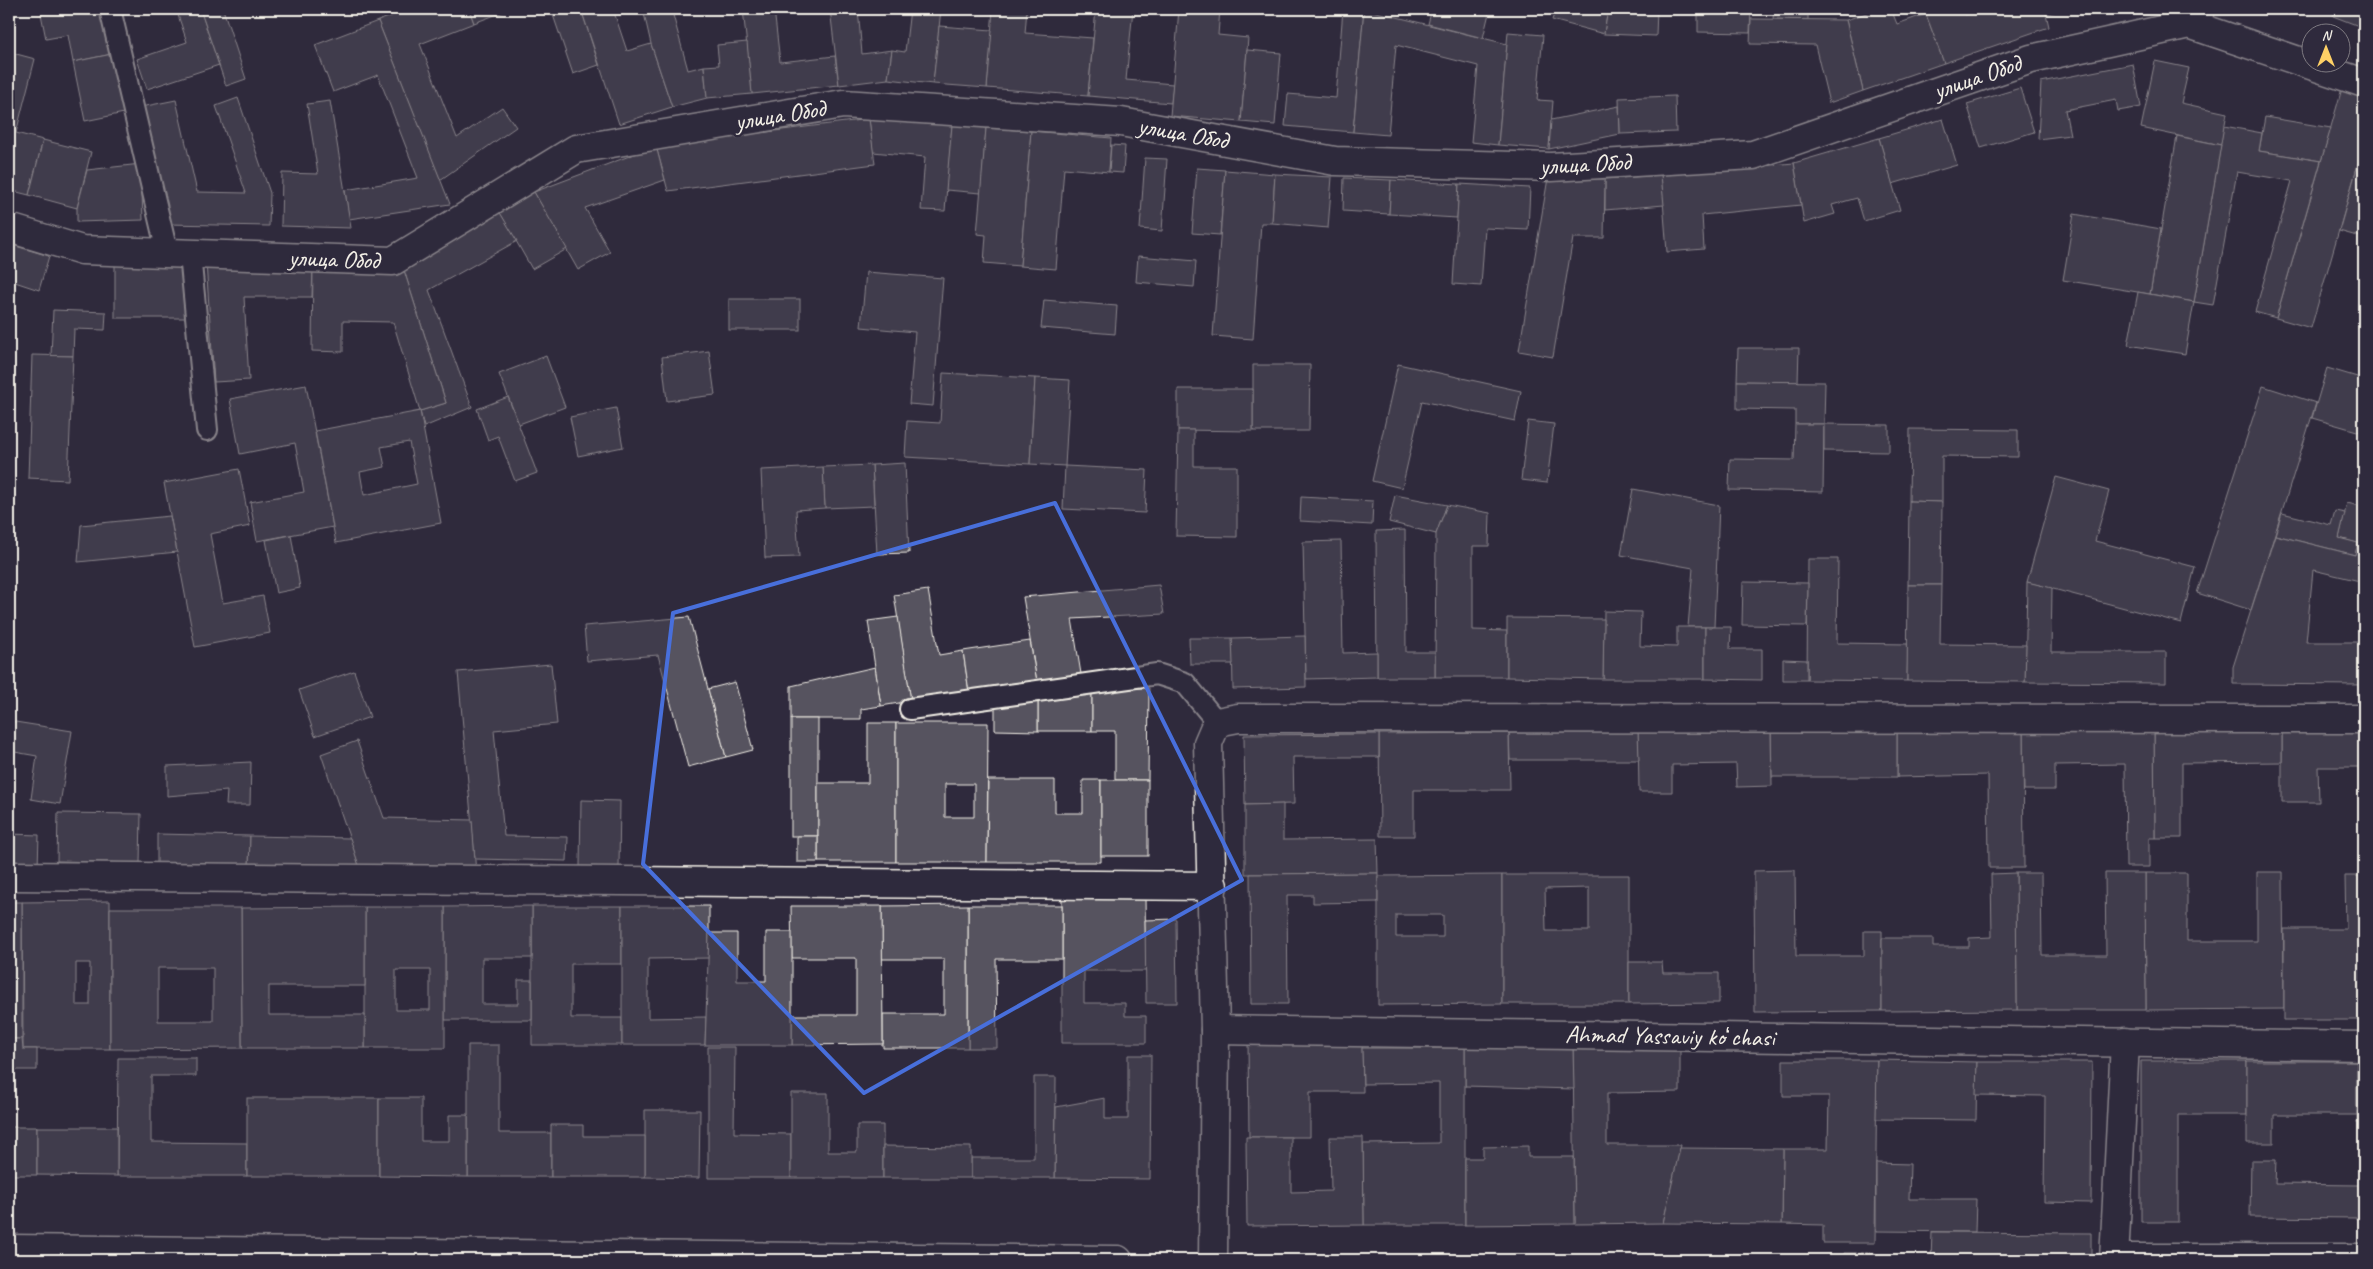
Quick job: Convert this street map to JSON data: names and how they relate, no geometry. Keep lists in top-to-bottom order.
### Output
{
  "streets": {
    "street": ["улица Обод", "Ahmad Yassaviy koʻchasi"]
  },
  "north": "top"
}
